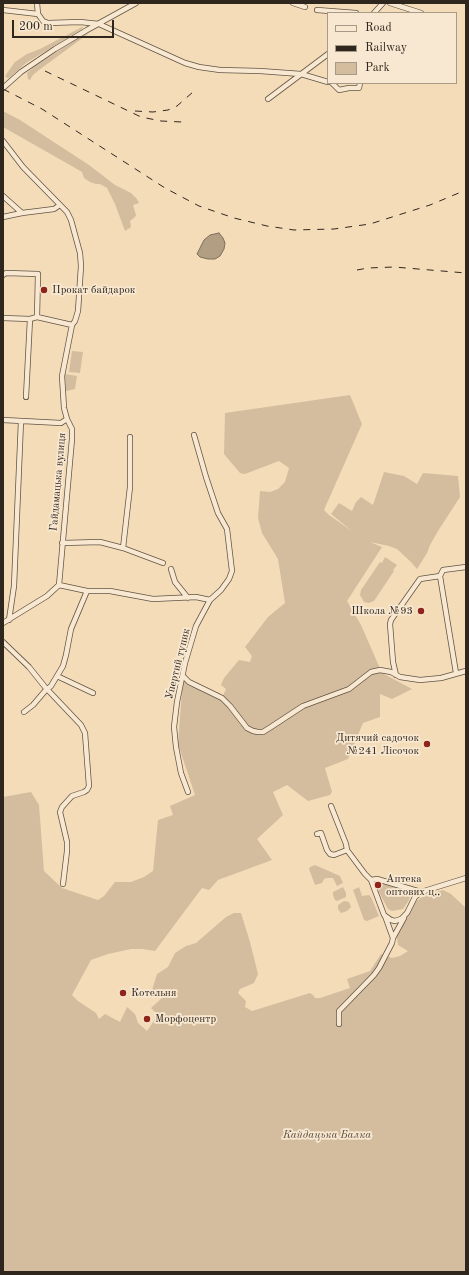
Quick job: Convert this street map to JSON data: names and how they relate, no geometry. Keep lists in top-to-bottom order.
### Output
{
  "streets": {
    "street": ["Гайдамацька вулиця", "Упертий тупик"]
  },
  "parks": ["Кайдацька Балка"],
  "places": [
    "Прокат байдарок",
    "Школа №93",
    "Дитячий садочок №241 Лісочок",
    "Аптека оптових ц‥",
    "Котельня",
    "Морфоцентр"
  ],
  "legend": ["Road", "Railway", "Park"],
  "scale_bar": "200 m"
}
